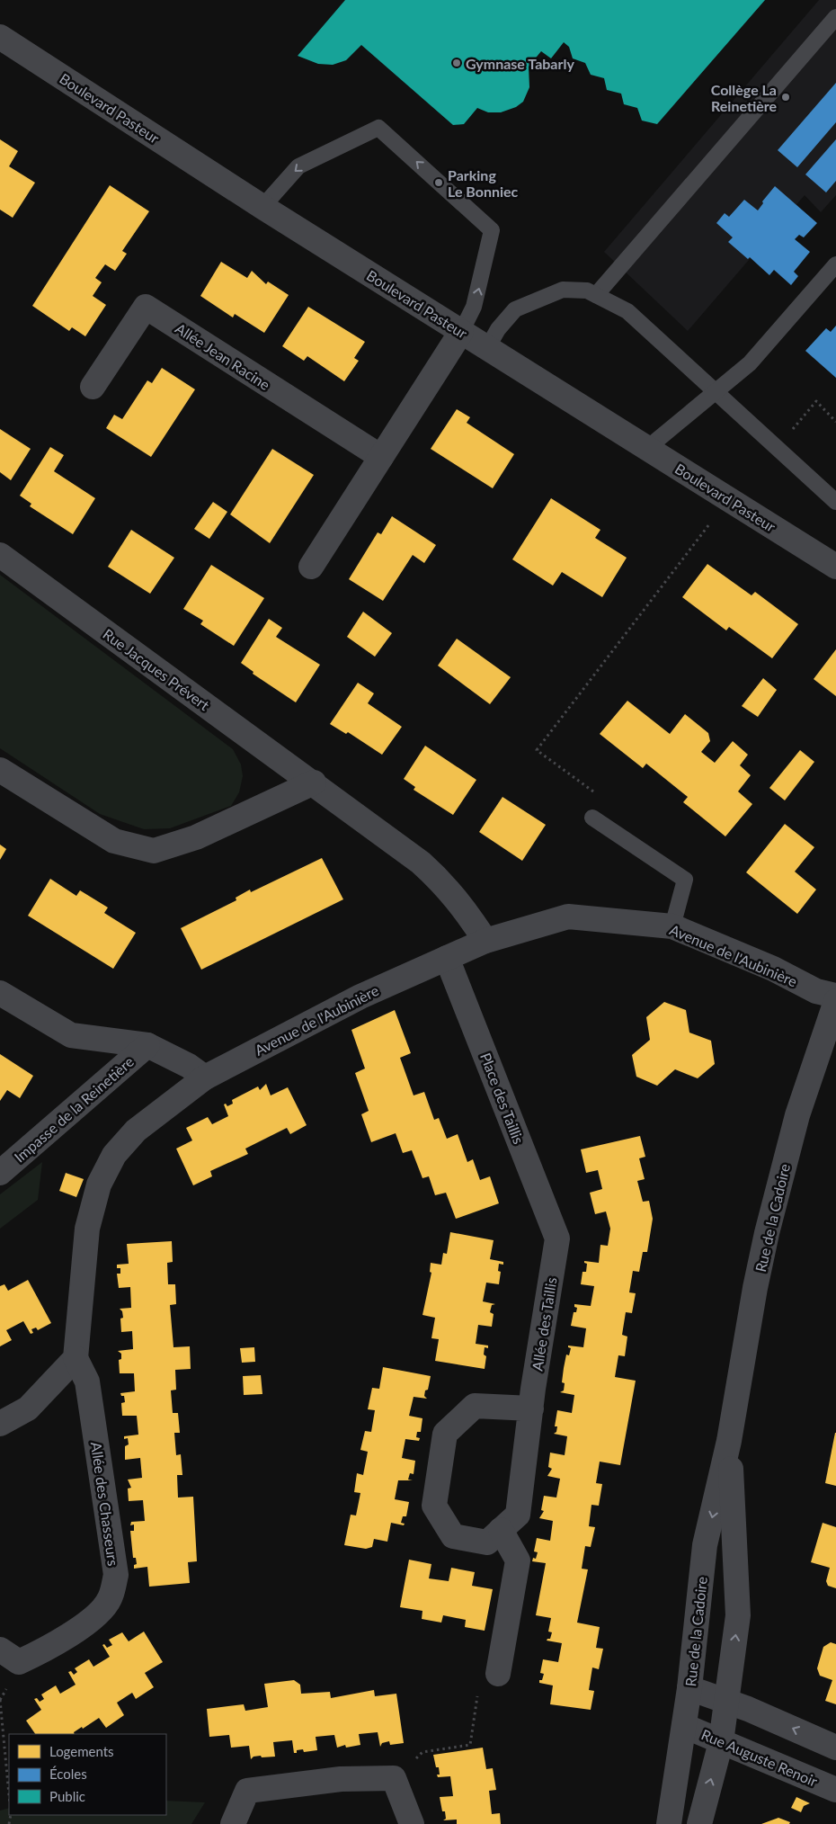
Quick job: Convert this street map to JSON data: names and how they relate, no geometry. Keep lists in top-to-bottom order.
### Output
{
  "streets": {
    "street": [
      "Boulevard Pasteur",
      "Allée Jean Racine",
      "Rue Jacques Prévert",
      "Avenue de l'Aubinière",
      "Place des Taillis",
      "Impasse de la Reinetière",
      "Rue de la Cadoire",
      "Allée des Taillis",
      "Allée des Chasseurs",
      "Rue Auguste Renoir"
    ]
  },
  "crossings": [
    ["Rue Jacques Prévert", "Avenue de l'Aubinière"],
    ["Avenue de l'Aubinière", "Place des Taillis"],
    ["Avenue de l'Aubinière", "Allée des Chasseurs"],
    ["Place des Taillis", "Allée des Taillis"],
    ["Rue de la Cadoire", "Rue Auguste Renoir"]
  ],
  "places": ["Gymnase Tabarly", "Collège La Reinetière", "Parking Le Bonniec"],
  "legend": ["Logements", "Écoles", "Public"]
}
